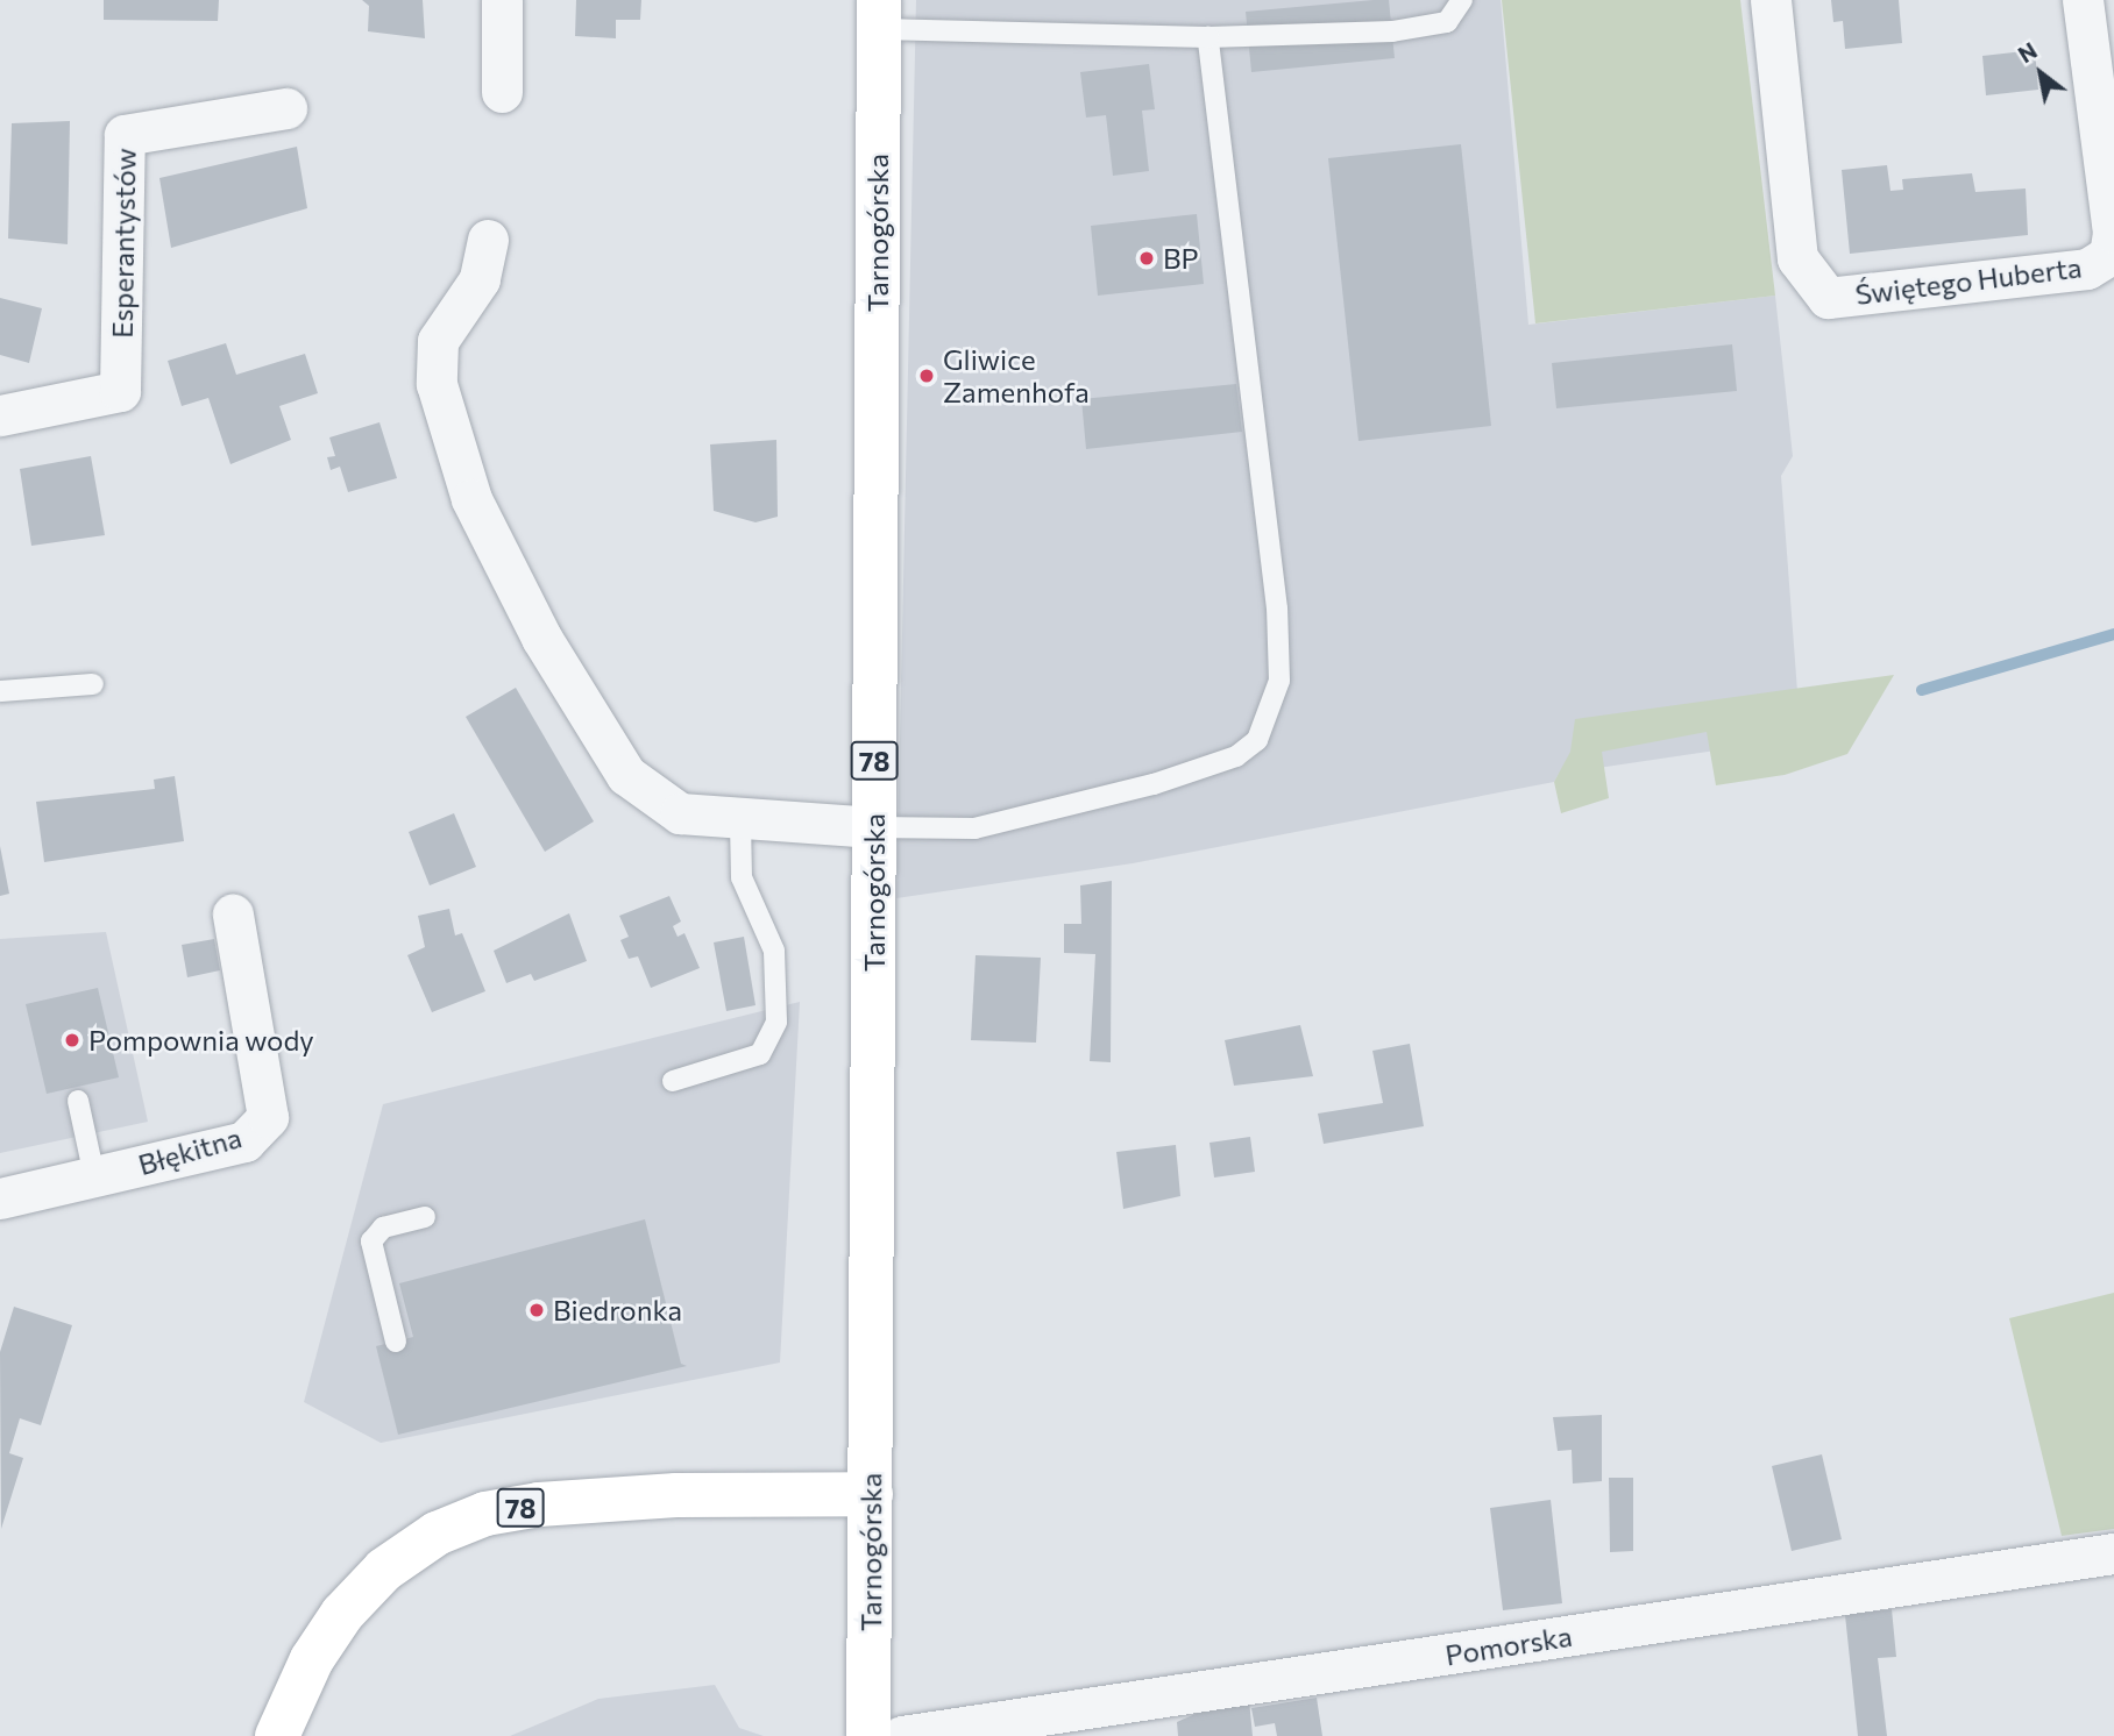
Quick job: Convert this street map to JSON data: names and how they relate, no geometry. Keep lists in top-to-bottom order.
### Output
{
  "streets": {
    "main road": ["Tarnogórska", "78"],
    "street": [
      "Esperantystów",
      "Świętego Huberta",
      "Błękitna",
      "Pomorska"
    ]
  },
  "crossings": [
    ["Tarnogórska", "78"]
  ],
  "places": [
    "BP",
    "Gliwice Zamenhofa",
    "Pompownia wody",
    "Biedronka"
  ],
  "north": "top left"
}
